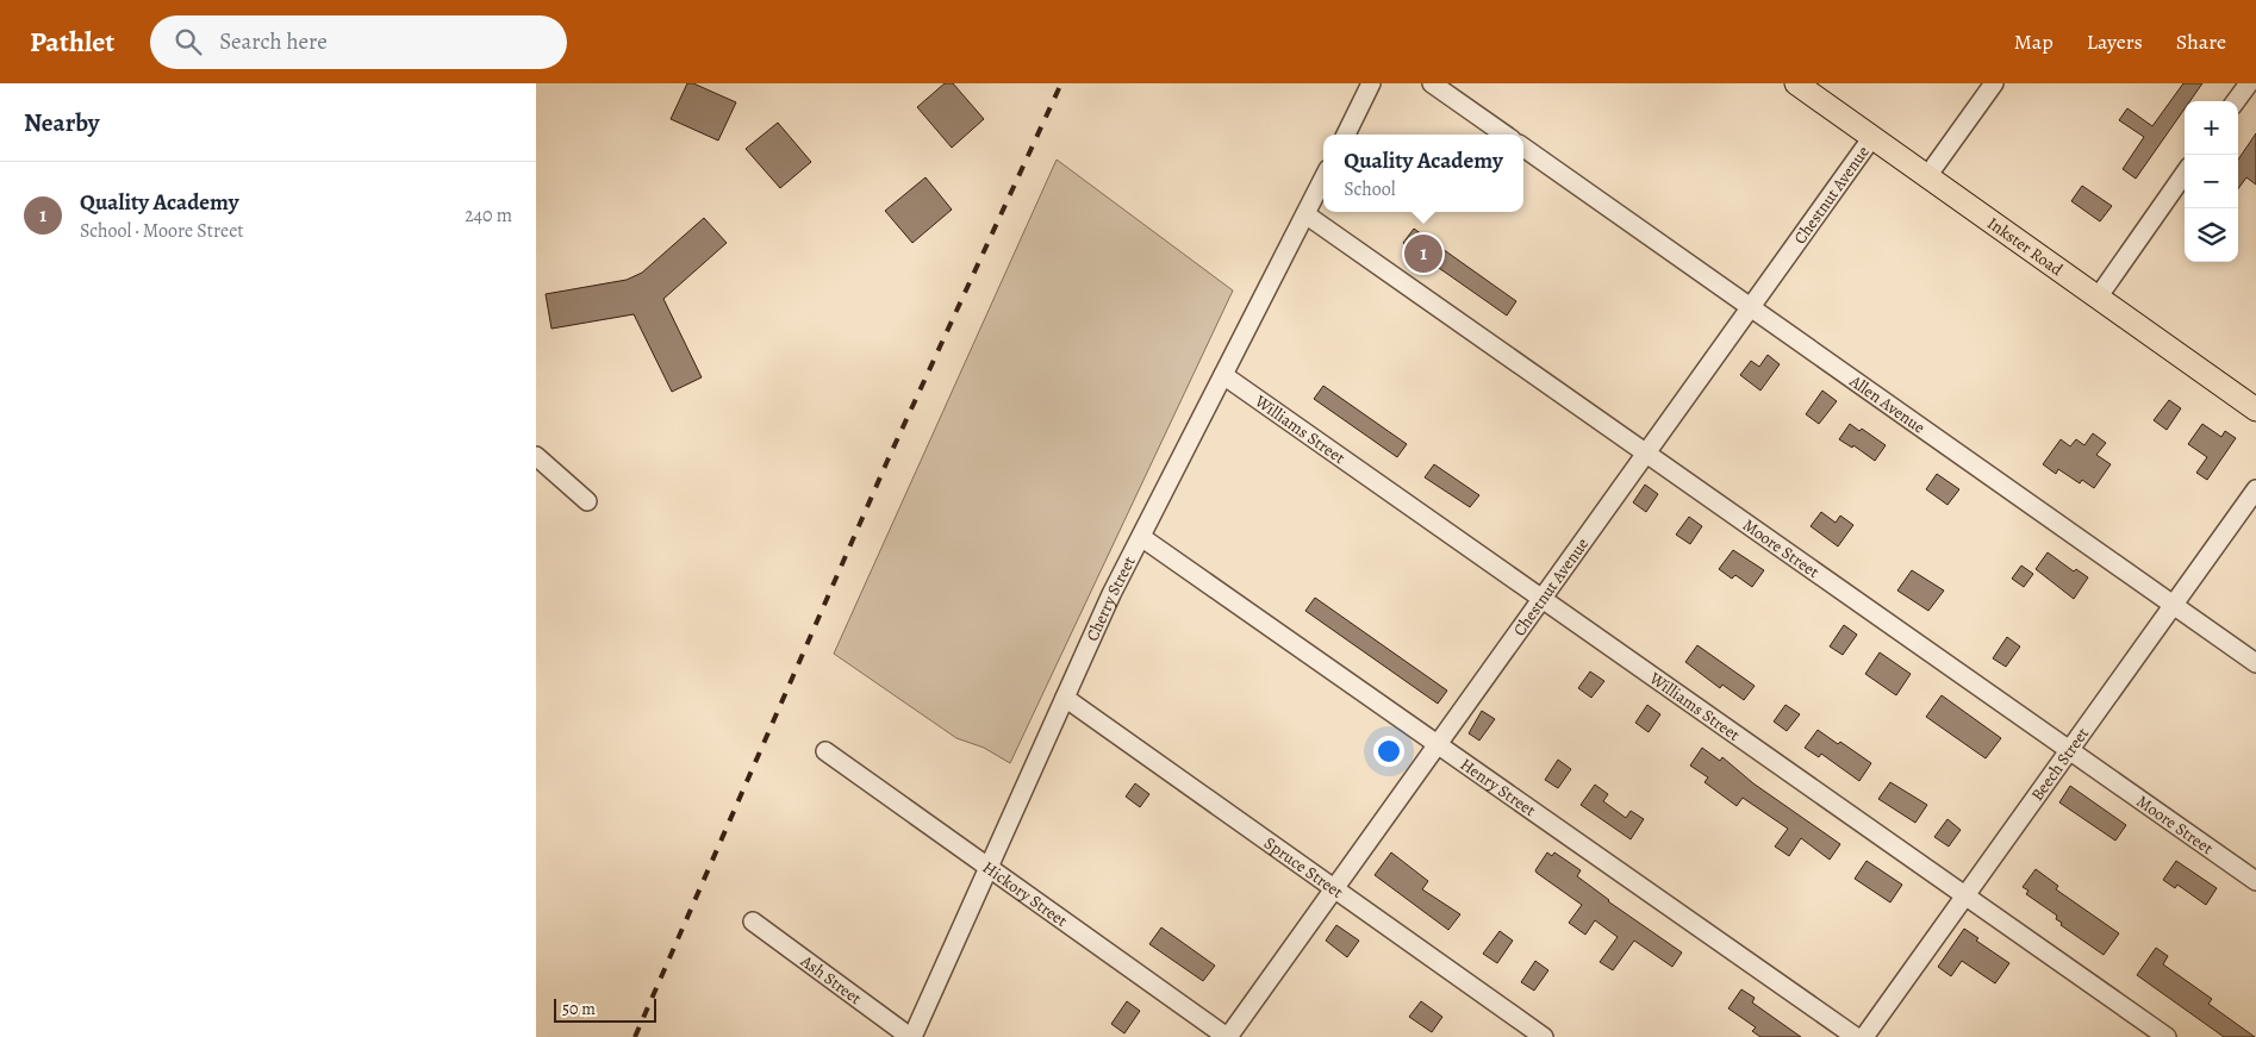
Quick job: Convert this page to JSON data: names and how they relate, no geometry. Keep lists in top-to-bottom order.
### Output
{
  "streets": {
    "main road": ["Inkster Road"],
    "street": [
      "Chestnut Avenue",
      "Allen Avenue",
      "Williams Street",
      "Moore Street",
      "Cherry Street",
      "Beech Street",
      "Henry Street",
      "Spruce Street",
      "Hickory Street",
      "Ash Street"
    ]
  },
  "crossings": [
    ["Chestnut Avenue", "Inkster Road"],
    ["Chestnut Avenue", "Allen Avenue"],
    ["Chestnut Avenue", "Williams Street"],
    ["Chestnut Avenue", "Moore Street"],
    ["Chestnut Avenue", "Henry Street"],
    ["Chestnut Avenue", "Spruce Street"],
    ["Chestnut Avenue", "Hickory Street"],
    ["Allen Avenue", "Beech Street"],
    ["Williams Street", "Cherry Street"],
    ["Williams Street", "Beech Street"],
    ["Moore Street", "Cherry Street"],
    ["Moore Street", "Beech Street"],
    ["Cherry Street", "Henry Street"],
    ["Cherry Street", "Spruce Street"],
    ["Cherry Street", "Hickory Street"],
    ["Cherry Street", "Ash Street"]
  ],
  "scale_bar": "50 m",
  "page": {
    "header": "Pathlet",
    "search": "Search here",
    "nav": ["Map", "Layers", "Share"],
    "heading": "Nearby",
    "map_buttons": ["+", "−"],
    "popup": ["Quality Academy", "School"],
    "list": [
      {
        "mark": "1",
        "name": "Quality Academy",
        "note": "School · Moore Street",
        "value": "240 m"
      }
    ],
    "pins": "1",
    "scale": "50 m"
  }
}
